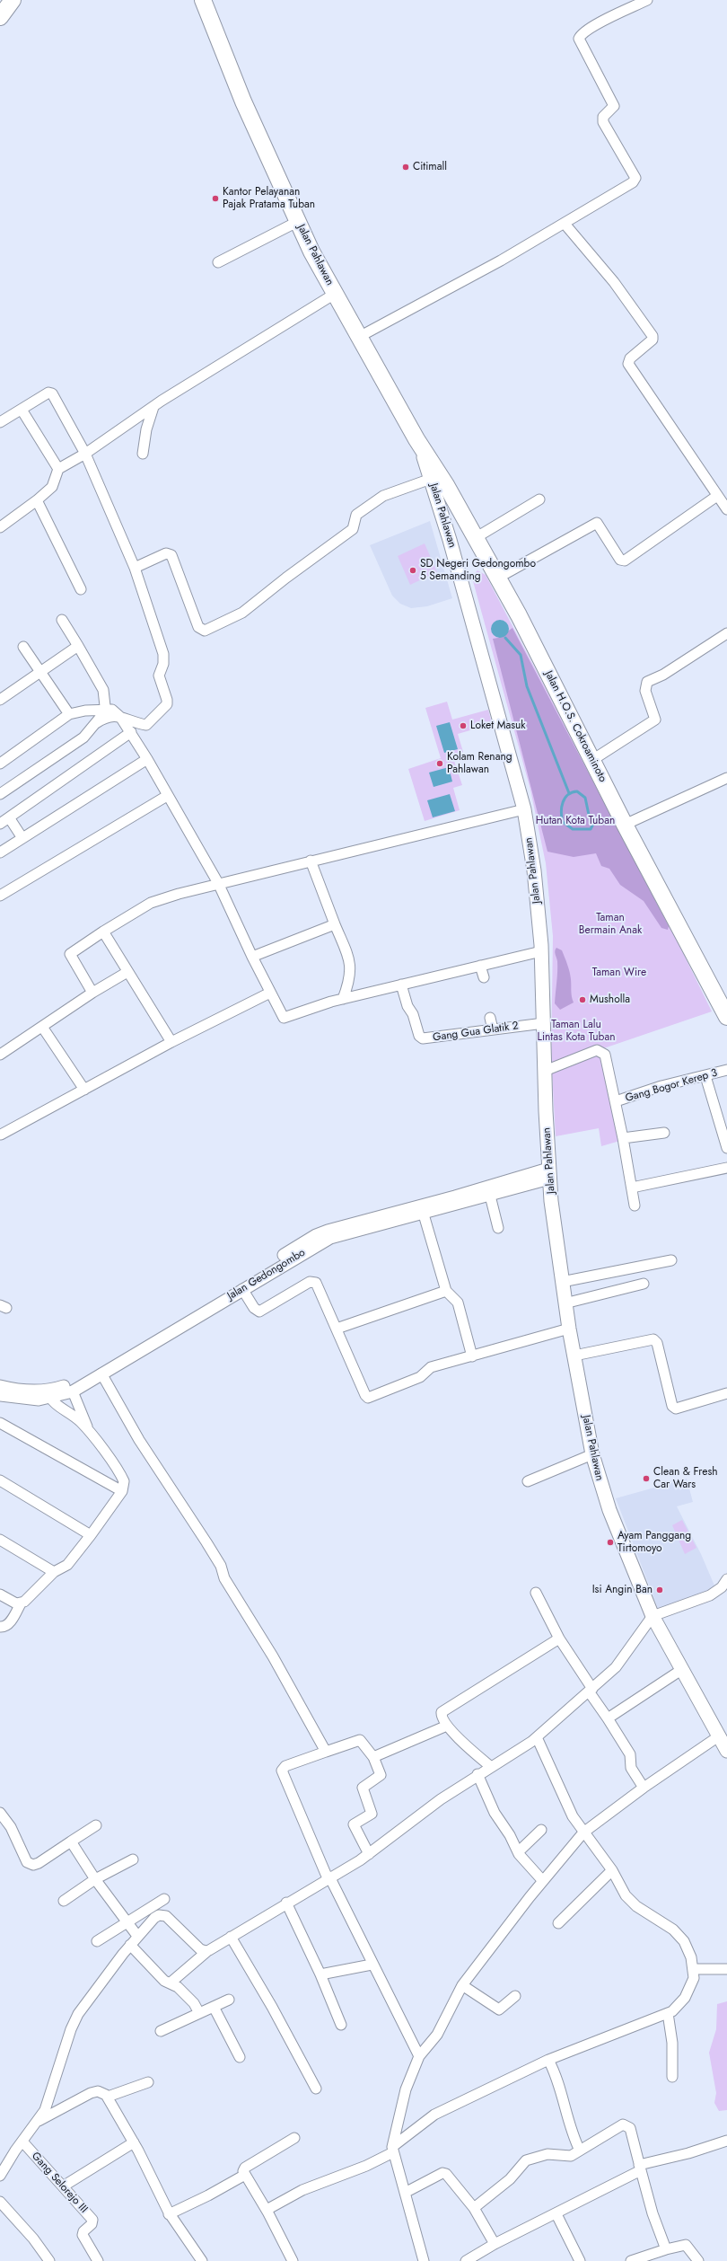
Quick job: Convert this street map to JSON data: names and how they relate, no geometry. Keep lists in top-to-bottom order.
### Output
{
  "streets": {
    "highway": ["Jalan Pahlawan", "Jalan H.O.S. Cokroaminoto"],
    "street": [
      "Gang Gua Glatik 2",
      "Gang Bogor Kerep 3",
      "Jalan Gedongombo",
      "Gang Selorejo III"
    ]
  },
  "crossings": [
    ["Jalan Pahlawan", "Jalan H.O.S. Cokroaminoto"],
    ["Jalan Pahlawan", "Gang Gua Glatik 2"],
    ["Jalan Pahlawan", "Gang Bogor Kerep 3"],
    ["Jalan Pahlawan", "Jalan Gedongombo"]
  ],
  "parks": [
    "Hutan Kota Tuban",
    "Taman Bermain Anak",
    "Taman Wire",
    "Taman Lalu Lintas Kota Tuban"
  ],
  "places": [
    "Citimall",
    "Kantor Pelayanan Pajak Pratama Tuban",
    "SD Negeri Gedongombo 5 Semanding",
    "Loket Masuk",
    "Kolam Renang Pahlawan",
    "Musholla",
    "Clean & Fresh Car Wars",
    "Ayam Panggang Tirtomoyo",
    "Isi Angin Ban"
  ]
}
